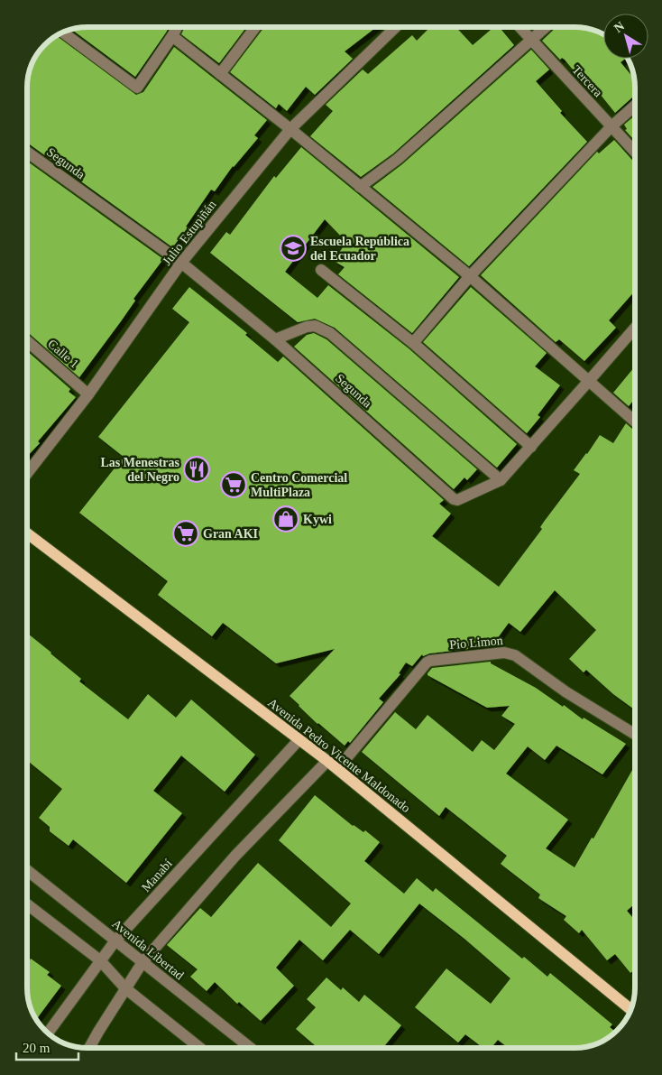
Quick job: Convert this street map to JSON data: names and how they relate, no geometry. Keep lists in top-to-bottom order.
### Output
{
  "streets": {
    "main road": ["Avenida Pedro Vicente Maldonado"],
    "street": [
      "Tercera",
      "Segunda",
      "Julio Estupiñán",
      "Calle 1",
      "Pio Limon",
      "Manabí",
      "Avenida Libertad"
    ]
  },
  "crossings": [
    ["Segunda", "Julio Estupiñán"],
    ["Julio Estupiñán", "Calle 1"],
    ["Pio Limon", "Avenida Pedro Vicente Maldonado"],
    ["Avenida Pedro Vicente Maldonado", "Manabí"],
    ["Manabí", "Avenida Libertad"]
  ],
  "places": {
    "school or university": ["Escuela República del Ecuador"],
    "restaurant": ["Las Menestras del Negro"],
    "supermarket": ["Centro Comercial MultiPlaza", "Gran AKI"],
    "shop": ["Kywi"]
  },
  "scale_bar": "20 m",
  "north": "top left"
}
